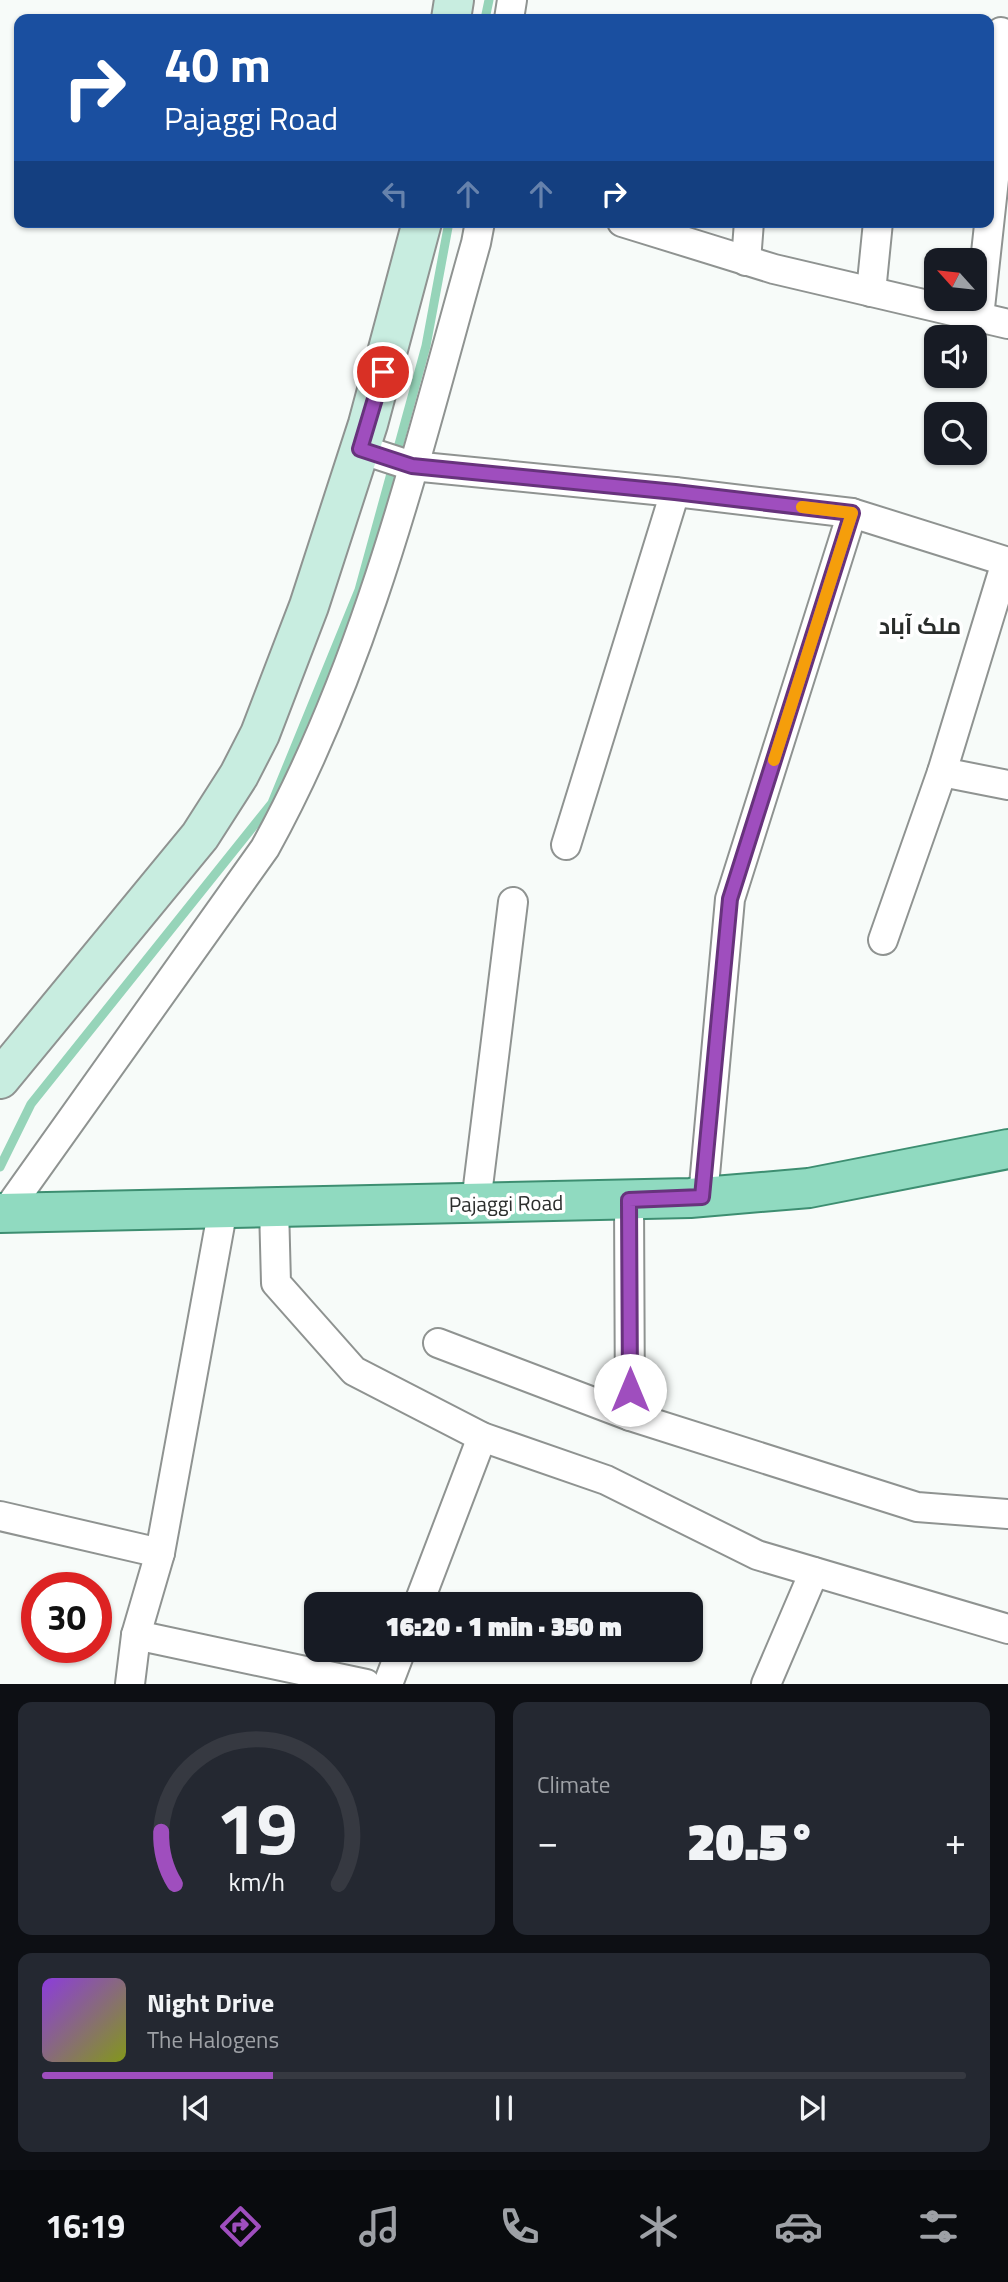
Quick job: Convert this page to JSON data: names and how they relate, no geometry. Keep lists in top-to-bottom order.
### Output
{
  "streets": {
    "main road": ["Pajaggi Road"]
  },
  "districts": ["ملک آباد"],
  "north": "top left",
  "page": {
    "turn": ["40 m", "Pajaggi Road"],
    "limit": "30",
    "trip": "16:20 · 1 min · 350 m",
    "tile": "Climate",
    "heat": ["−", "20.5°", "+"],
    "song": ["Night Drive", "The Halogens"],
    "tabs": "16:19",
    "gauge": ["19", "km/h"]
  }
}
